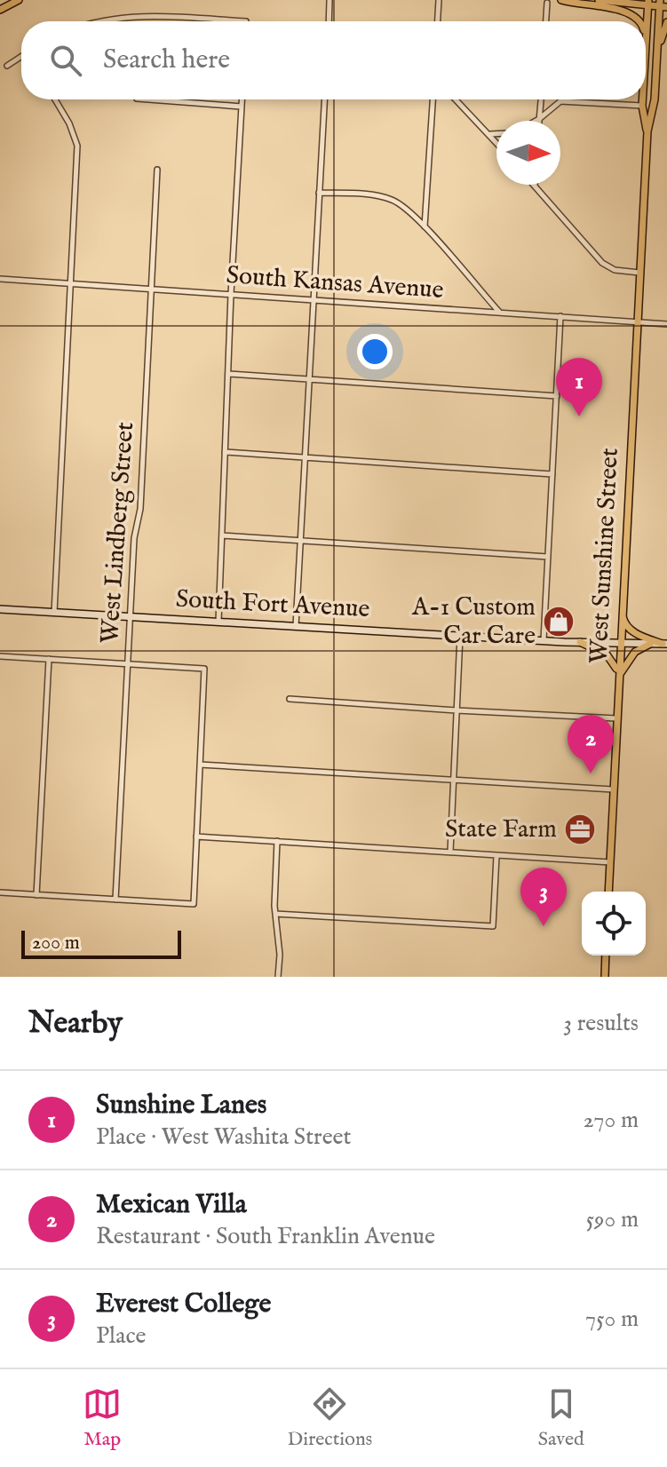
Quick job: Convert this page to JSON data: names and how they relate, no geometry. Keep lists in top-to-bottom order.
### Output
{
  "streets": {
    "main road": ["West Sunshine Street"],
    "street": ["South Kansas Avenue", "West Lindberg Street", "South Fort Avenue"]
  },
  "crossings": [
    ["South Kansas Avenue", "West Lindberg Street"],
    ["South Kansas Avenue", "West Sunshine Street"],
    ["West Lindberg Street", "South Fort Avenue"],
    ["West Sunshine Street", "South Fort Avenue"]
  ],
  "places": {
    "shop": ["A-1 Custom Car Care"],
    "office": ["State Farm"]
  },
  "scale_bar": "200 m",
  "north": "right",
  "page": {
    "search": "Search here",
    "pins": ["1", "2", "3"],
    "scale": "200 m",
    "heading": ["Nearby", "3 results"],
    "list": [
      {
        "mark": "1",
        "name": "Sunshine Lanes",
        "note": "Place · West Washita Street",
        "value": "270 m"
      },
      {
        "mark": "2",
        "name": "Mexican Villa",
        "note": "Restaurant · South Franklin Avenue",
        "value": "590 m"
      },
      {
        "mark": "3",
        "name": "Everest College",
        "note": "Place",
        "value": "750 m"
      }
    ],
    "nav": ["Map", "Directions", "Saved"]
  }
}
